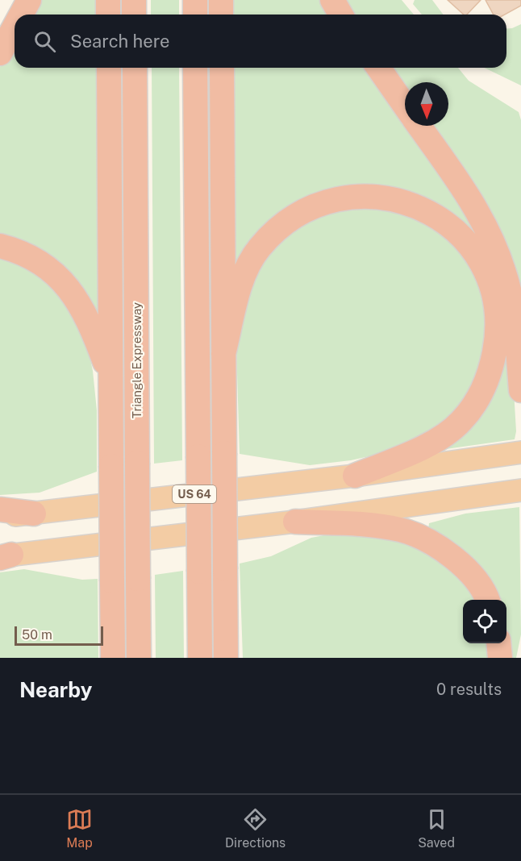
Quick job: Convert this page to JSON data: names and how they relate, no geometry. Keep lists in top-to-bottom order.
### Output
{
  "streets": {
    "highway": ["Triangle Expressway", "US 64"]
  },
  "scale_bar": "50 m",
  "north": "bottom",
  "page": {
    "search": "Search here",
    "scale": "50 m",
    "heading": ["Nearby", "0 results"],
    "nav": ["Map", "Directions", "Saved"]
  }
}
